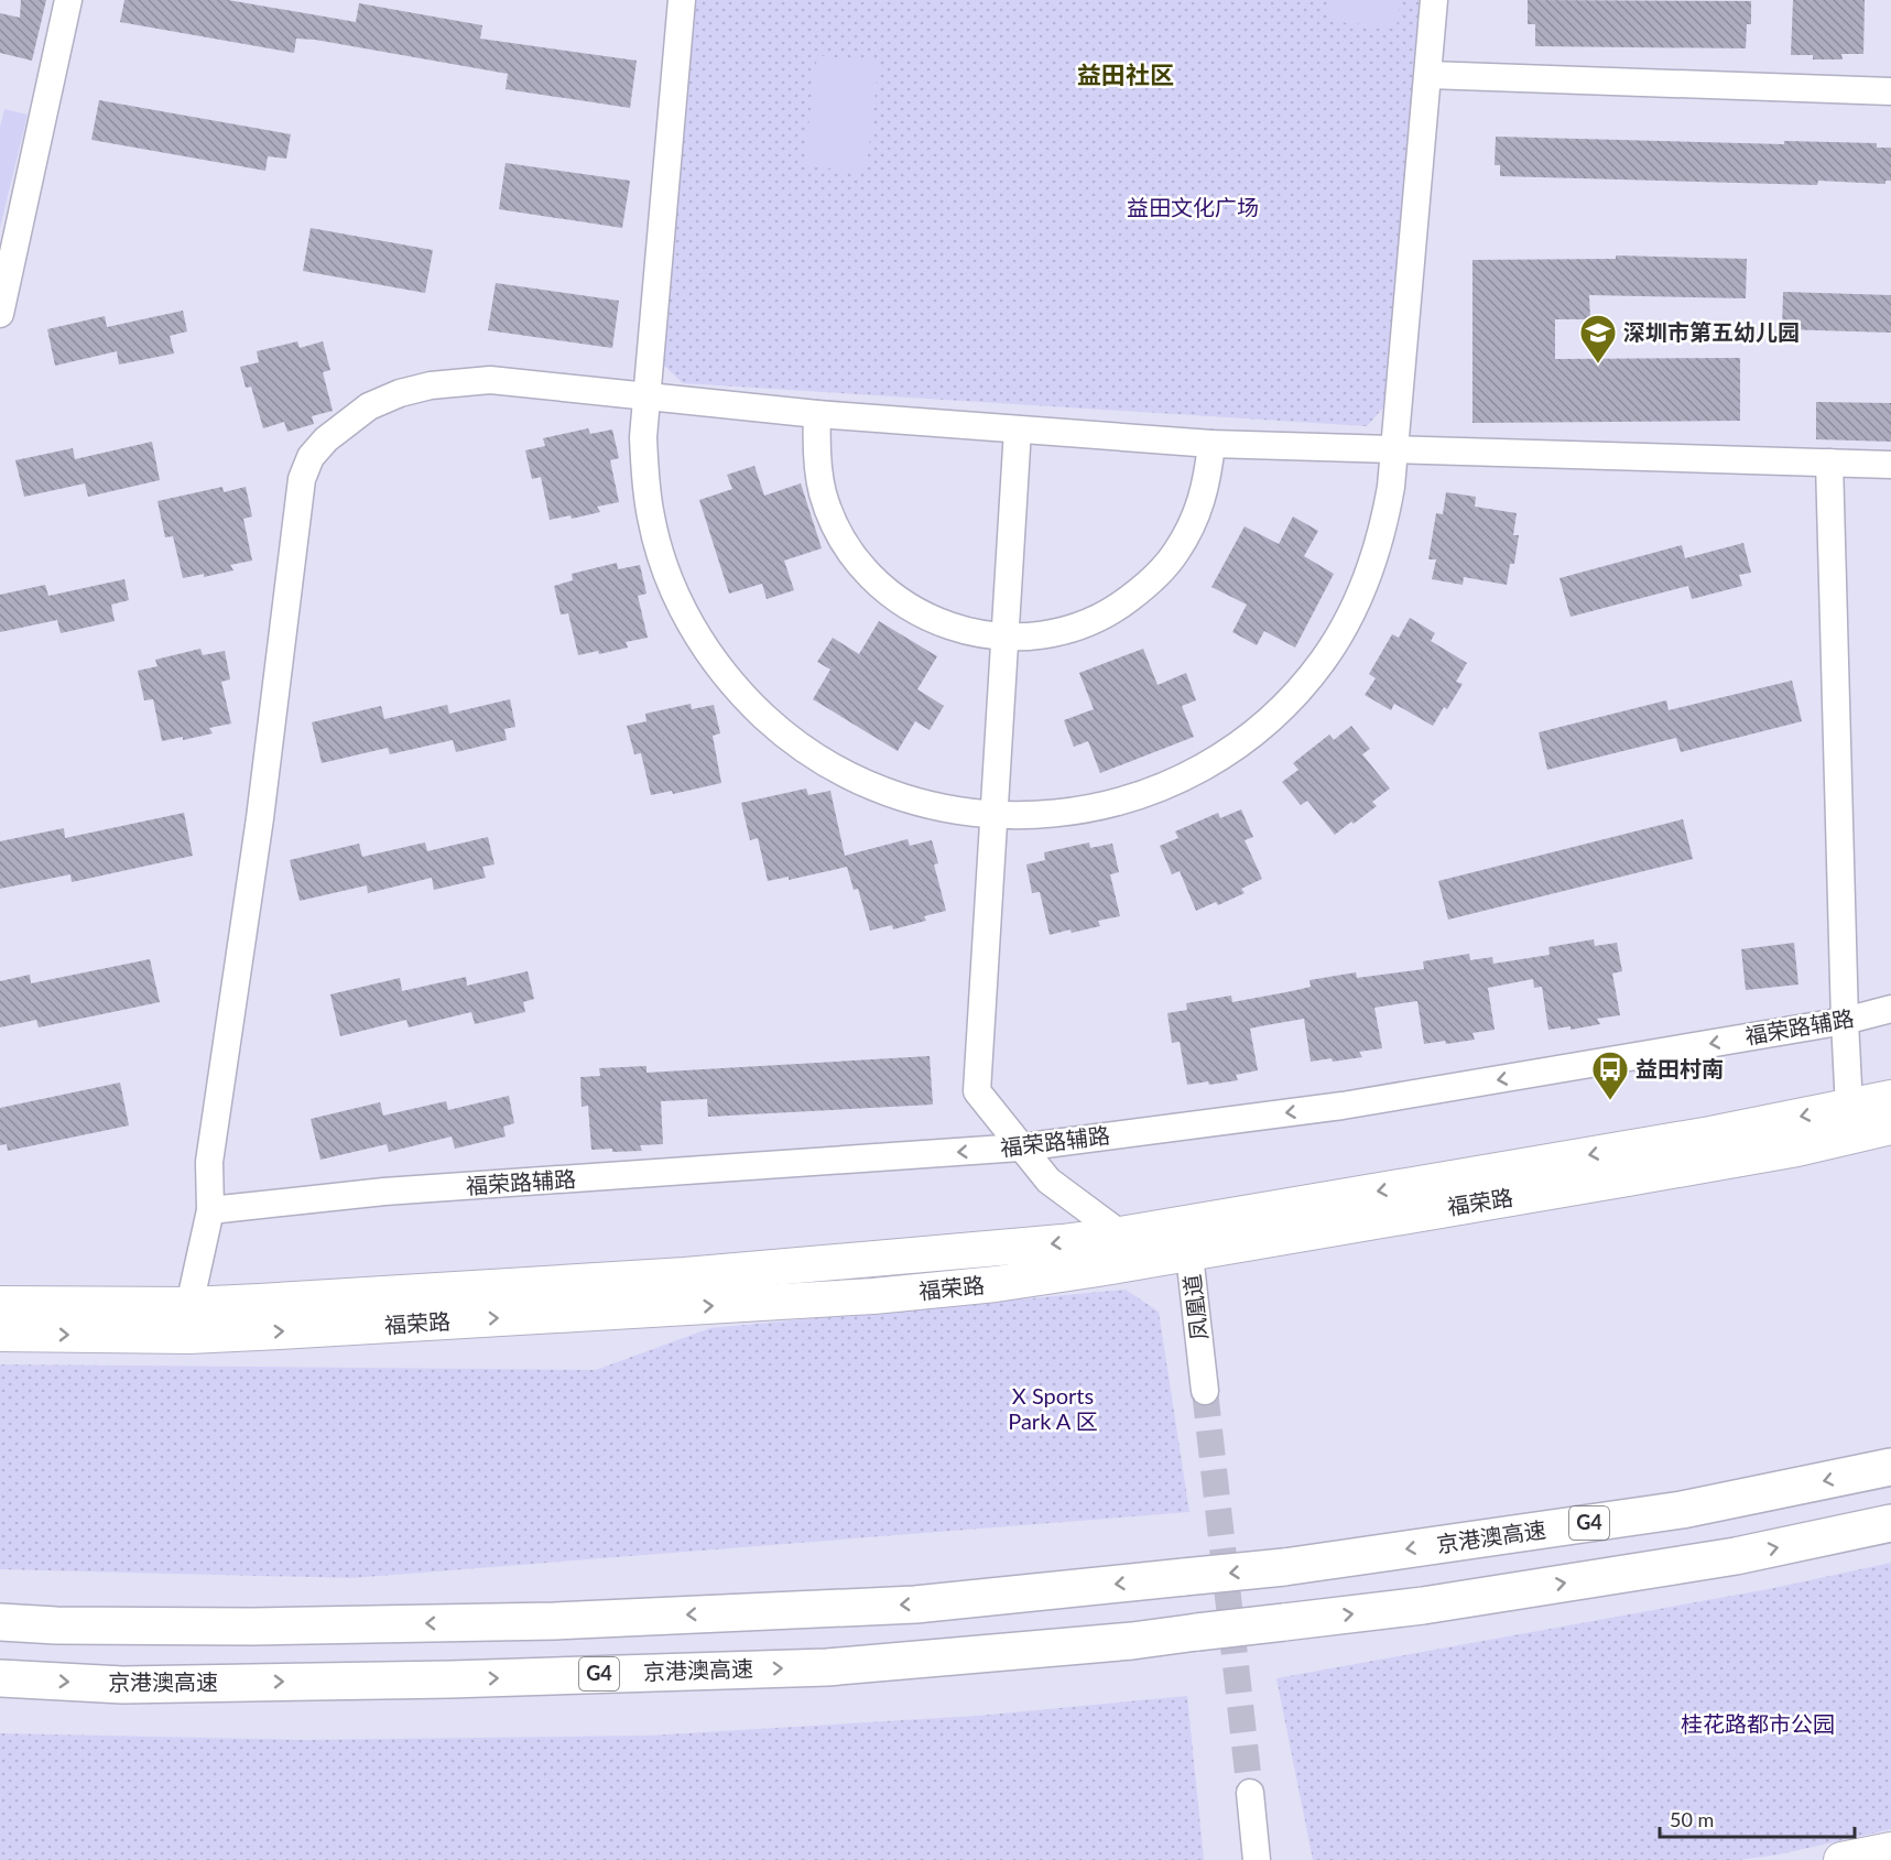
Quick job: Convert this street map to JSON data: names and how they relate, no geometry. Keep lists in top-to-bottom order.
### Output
{
  "streets": {
    "highway": ["G4", "京港澳高速"],
    "main road": ["福荣路"],
    "street": ["福荣路辅路", "凤凰道"]
  },
  "crossings": [
    ["福荣路", "凤凰道"]
  ],
  "one_way": ["福荣路辅路"],
  "districts": ["益田社区"],
  "parks": ["益田文化广场", "X Sports Park A 区", "桂花路都市公园"],
  "places": {
    "school or university": ["深圳市第五幼儿园"],
    "bus stop": ["益田村南"]
  },
  "scale_bar": "50 m"
}
